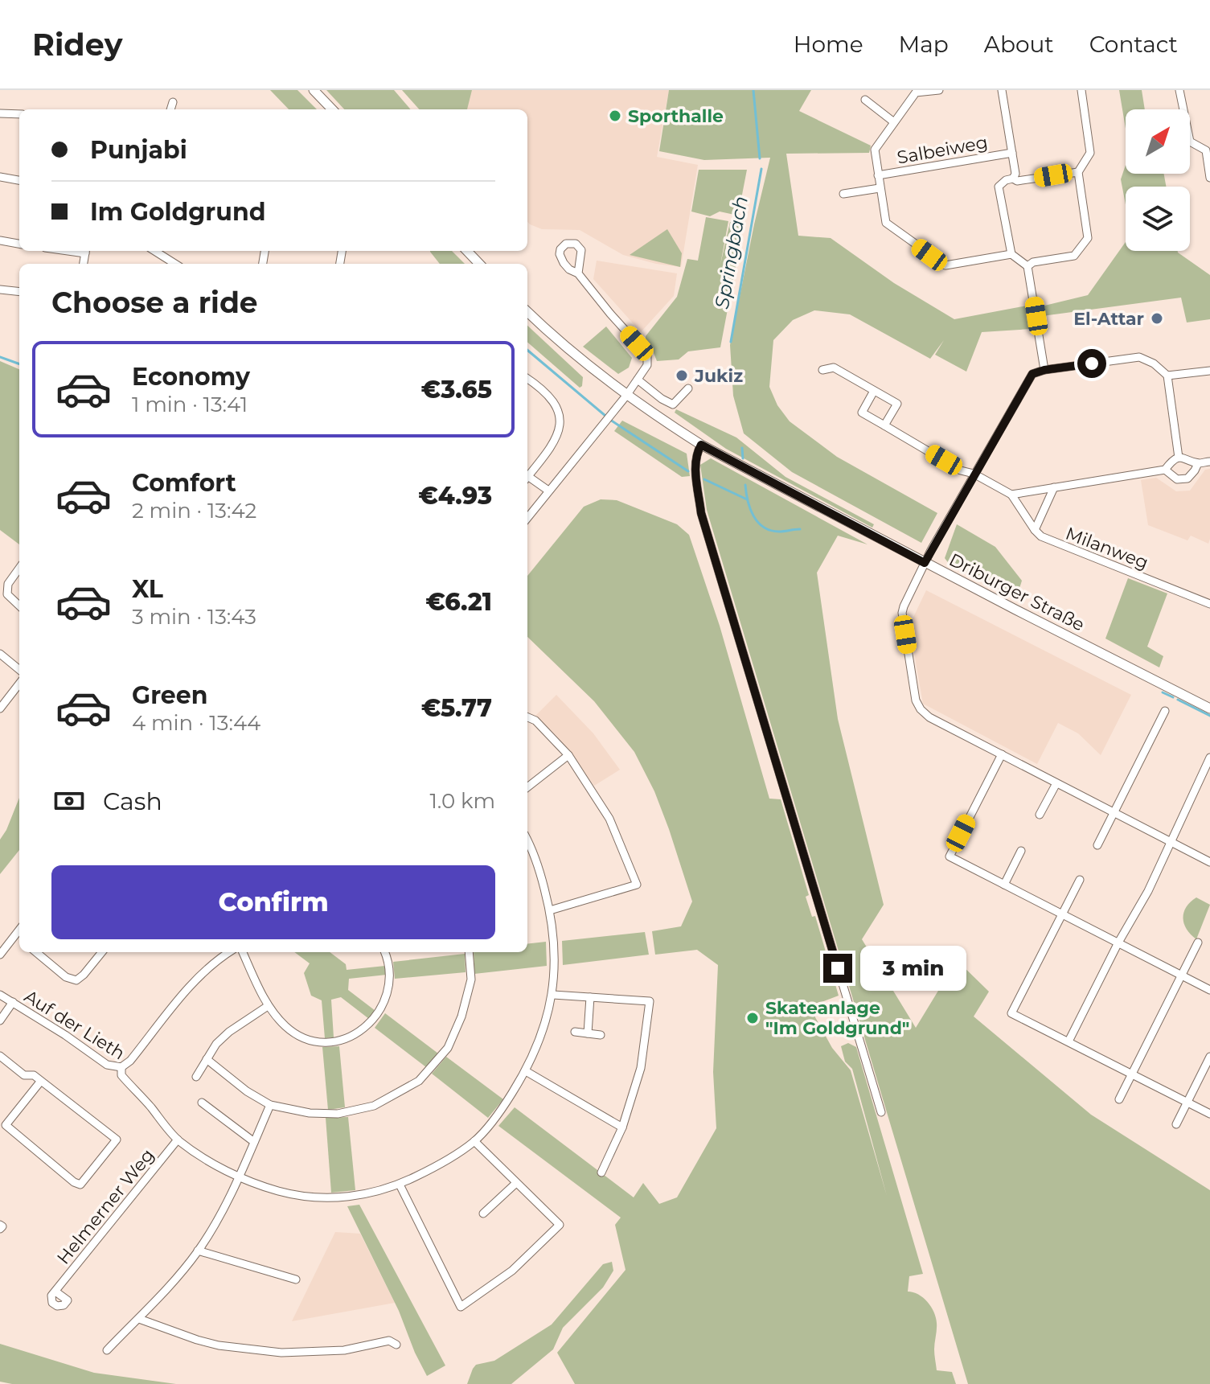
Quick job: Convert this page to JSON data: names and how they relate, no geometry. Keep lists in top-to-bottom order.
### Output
{
  "streets": {
    "main road": ["Driburger Straße"],
    "street": [
      "Salbeiweg",
      "Milanweg",
      "Auf der Lieth",
      "Helmerner Weg"
    ]
  },
  "crossings": [
    ["Auf der Lieth", "Helmerner Weg"]
  ],
  "water": ["Springbach"],
  "places": [
    "Sporthalle",
    "El-Attar",
    "Jukiz",
    "Skateanlage \"Im Goldgrund\""
  ],
  "north": "top right",
  "page": {
    "header": "Ridey",
    "nav": [
      "Home",
      "Map",
      "About",
      "Contact"
    ],
    "banner": ["Punjabi", "Im Goldgrund"],
    "heading": "Choose a ride",
    "list": [
      {
        "name": "Economy",
        "note": "1 min · 13:41",
        "value": "€3.65"
      },
      {
        "name": "Comfort",
        "note": "2 min · 13:42",
        "value": "€4.93"
      },
      {
        "name": "XL",
        "note": "3 min · 13:43",
        "value": "€6.21"
      },
      {
        "name": "Green",
        "note": "4 min · 13:44",
        "value": "€5.77"
      }
    ],
    "pay": ["Cash", "1.0 km"],
    "buttons": "Confirm",
    "bubble": "3 min"
  }
}
